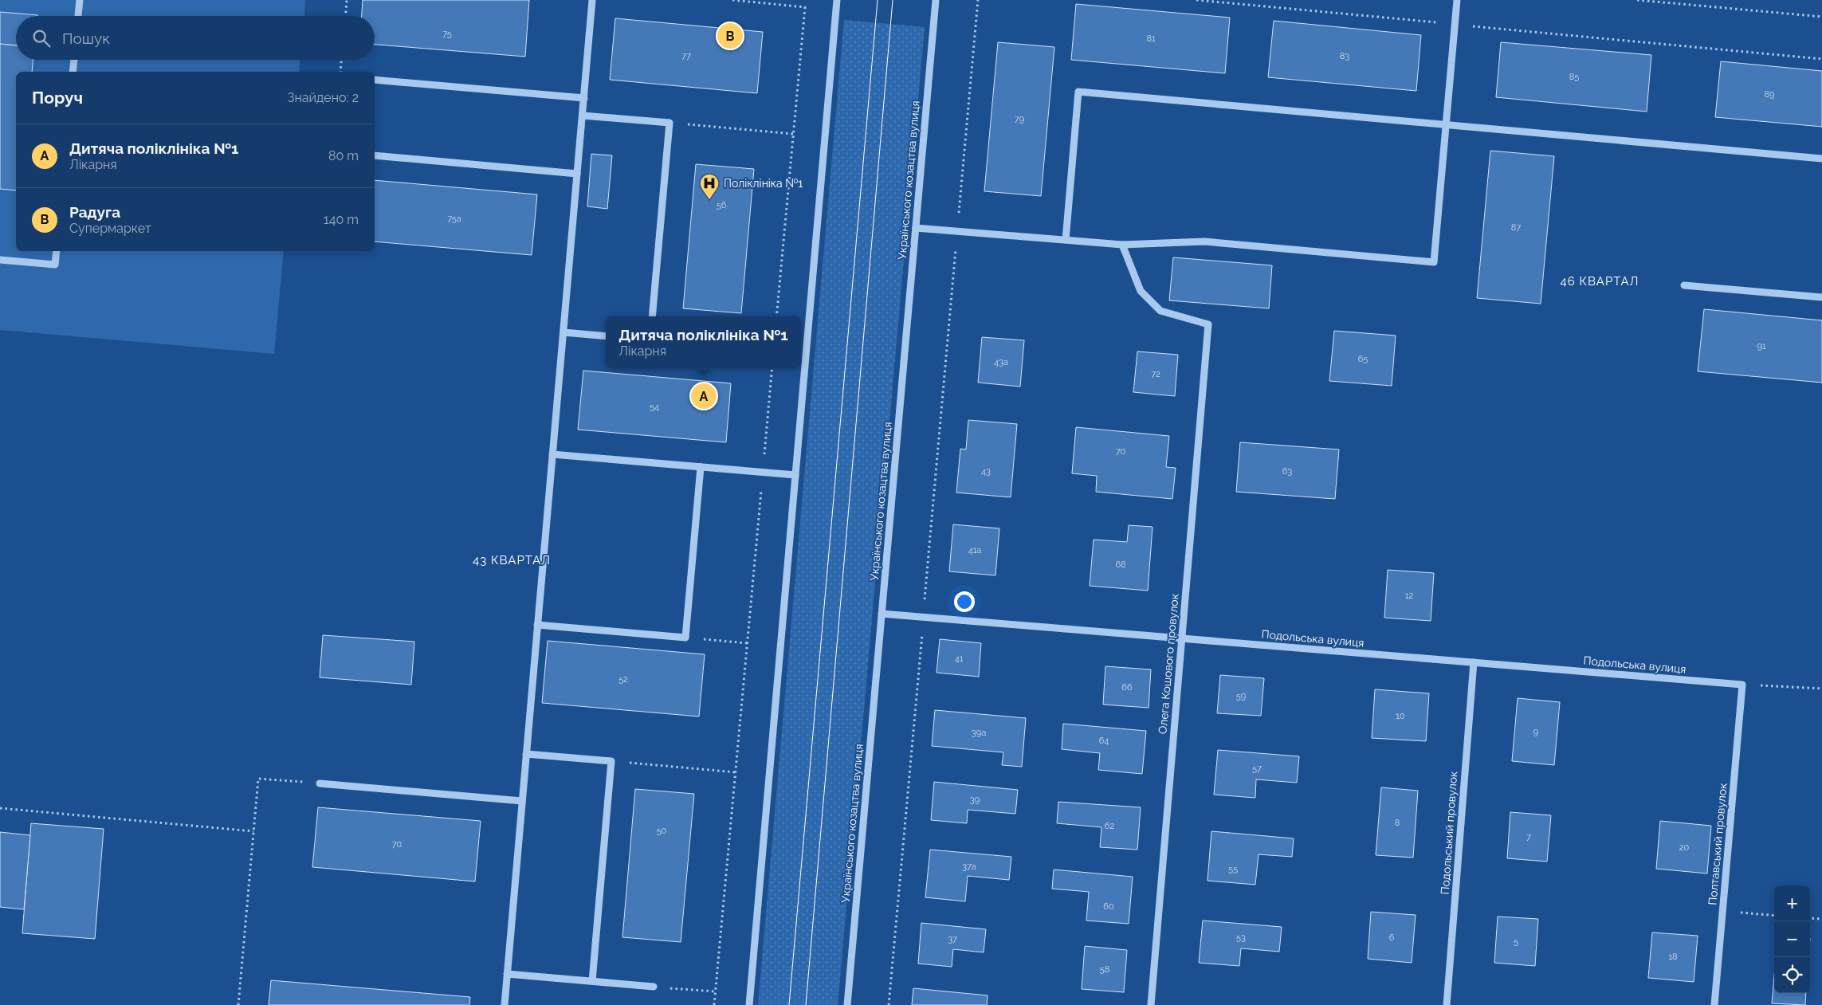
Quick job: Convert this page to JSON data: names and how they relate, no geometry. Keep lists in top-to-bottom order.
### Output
{
  "streets": {
    "street": [
      "Українського козацтва вулиця",
      "Подольська вулиця",
      "Олега Кошового провулок",
      "Подольський провулок",
      "Полтавський провулок"
    ]
  },
  "crossings": [
    ["Українського козацтва вулиця", "Подольська вулиця"],
    ["Подольська вулиця", "Олега Кошового провулок"],
    ["Подольська вулиця", "Подольський провулок"],
    ["Подольська вулиця", "Полтавський провулок"]
  ],
  "districts": ["46 КВАРТАЛ", "43 КВАРТАЛ"],
  "places": {
    "hospital": ["Поліклініка №1"]
  },
  "house_numbers": [
    "75",
    "81",
    "77",
    "83",
    "85",
    "89",
    "79",
    "56",
    "75а",
    "87",
    "91",
    "65",
    "43а",
    "72",
    "54",
    "70",
    "43",
    "63",
    "41а",
    "68",
    "12",
    "41",
    "52",
    "66",
    "59",
    "10",
    "9",
    "39а",
    "64",
    "57",
    "39",
    "8",
    "62",
    "50",
    "7",
    "70",
    "20",
    "37а",
    "55",
    "60",
    "53",
    "6",
    "37",
    "5",
    "18",
    "58"
  ],
  "page": {
    "search": "Пошук",
    "pins": ["B", "A"],
    "heading": ["Поруч", "Знайдено: 2"],
    "list": [
      {
        "mark": "A",
        "name": "Дитяча поліклініка №1",
        "note": "Лікарня",
        "value": "80 m"
      },
      {
        "mark": "B",
        "name": "Радуга",
        "note": "Супермаркет",
        "value": "140 m"
      }
    ],
    "popup": ["Дитяча поліклініка №1", "Лікарня"],
    "map_buttons": ["+", "−"]
  }
}
